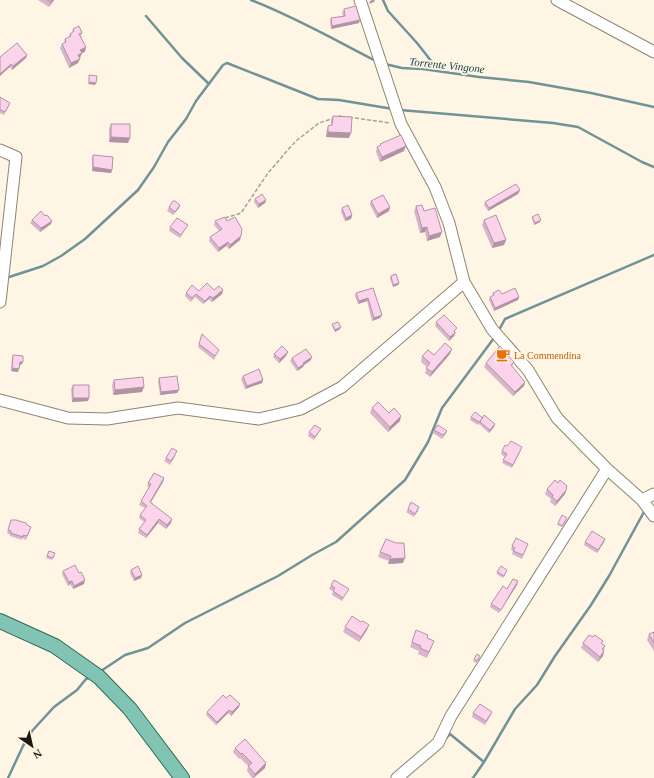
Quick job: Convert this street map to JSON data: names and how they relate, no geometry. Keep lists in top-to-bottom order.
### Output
{
  "water": ["Torrente Vingone"],
  "places": {
    "cafe": ["La Commendina"]
  },
  "north": "bottom right"
}
